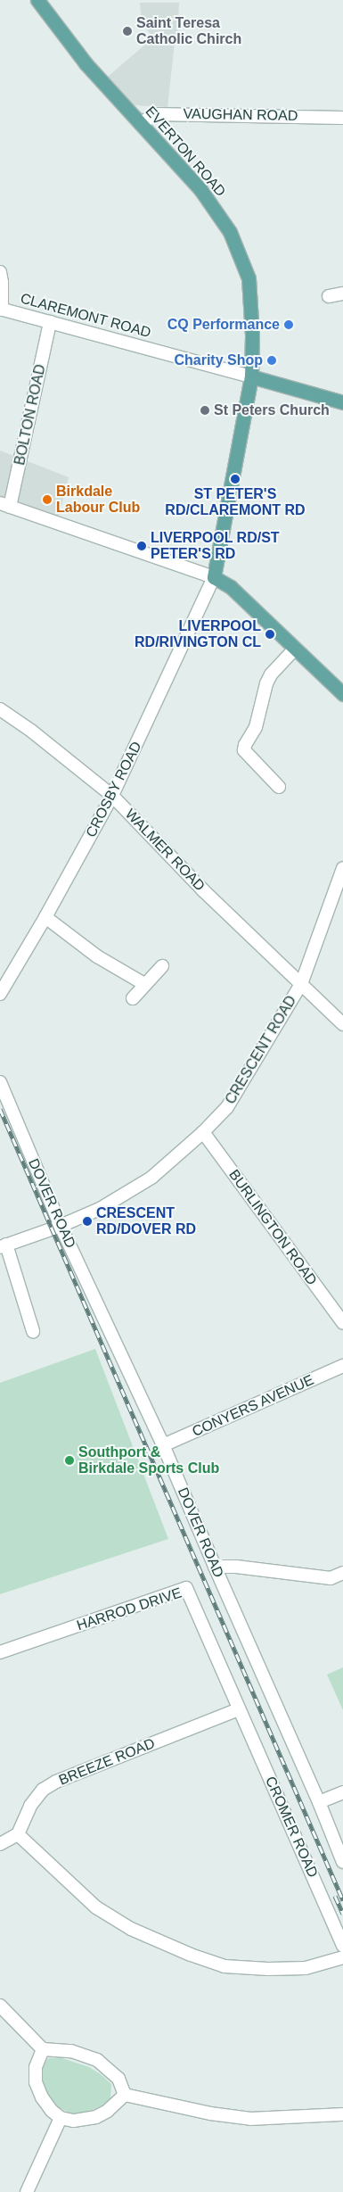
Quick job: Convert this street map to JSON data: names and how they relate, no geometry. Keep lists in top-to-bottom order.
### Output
{
  "streets": {
    "main road": ["EVERTON ROAD", "CLAREMONT ROAD"],
    "street": [
      "VAUGHAN ROAD",
      "BOLTON ROAD",
      "CROSBY ROAD",
      "WALMER ROAD",
      "CRESCENT ROAD",
      "DOVER ROAD",
      "BURLINGTON ROAD",
      "CONYERS AVENUE",
      "HARROD DRIVE",
      "BREEZE ROAD",
      "CROMER ROAD"
    ]
  },
  "crossings": [
    ["VAUGHAN ROAD", "EVERTON ROAD"],
    ["EVERTON ROAD", "CLAREMONT ROAD"],
    ["EVERTON ROAD", "CROSBY ROAD"],
    ["CLAREMONT ROAD", "BOLTON ROAD"],
    ["CROSBY ROAD", "WALMER ROAD"],
    ["WALMER ROAD", "CRESCENT ROAD"],
    ["CRESCENT ROAD", "DOVER ROAD"],
    ["CRESCENT ROAD", "BURLINGTON ROAD"],
    ["DOVER ROAD", "CONYERS AVENUE"],
    ["HARROD DRIVE", "BREEZE ROAD"],
    ["HARROD DRIVE", "CROMER ROAD"],
    ["BREEZE ROAD", "CROMER ROAD"]
  ],
  "places": [
    "Saint Teresa Catholic Chirch",
    "CQ Performance",
    "Charity Shop",
    "St Peters Church",
    "ST PETER'S RD/CLAREMONT RD",
    "Birkdale Labour Club",
    "LIVERPOOL RD/ST PETER'S RD",
    "LIVERPOOL RD/RIVINGTON CL",
    "CRESCENT RD/DOVER RD",
    "Southport & Birkdale Sports Club"
  ]
}
